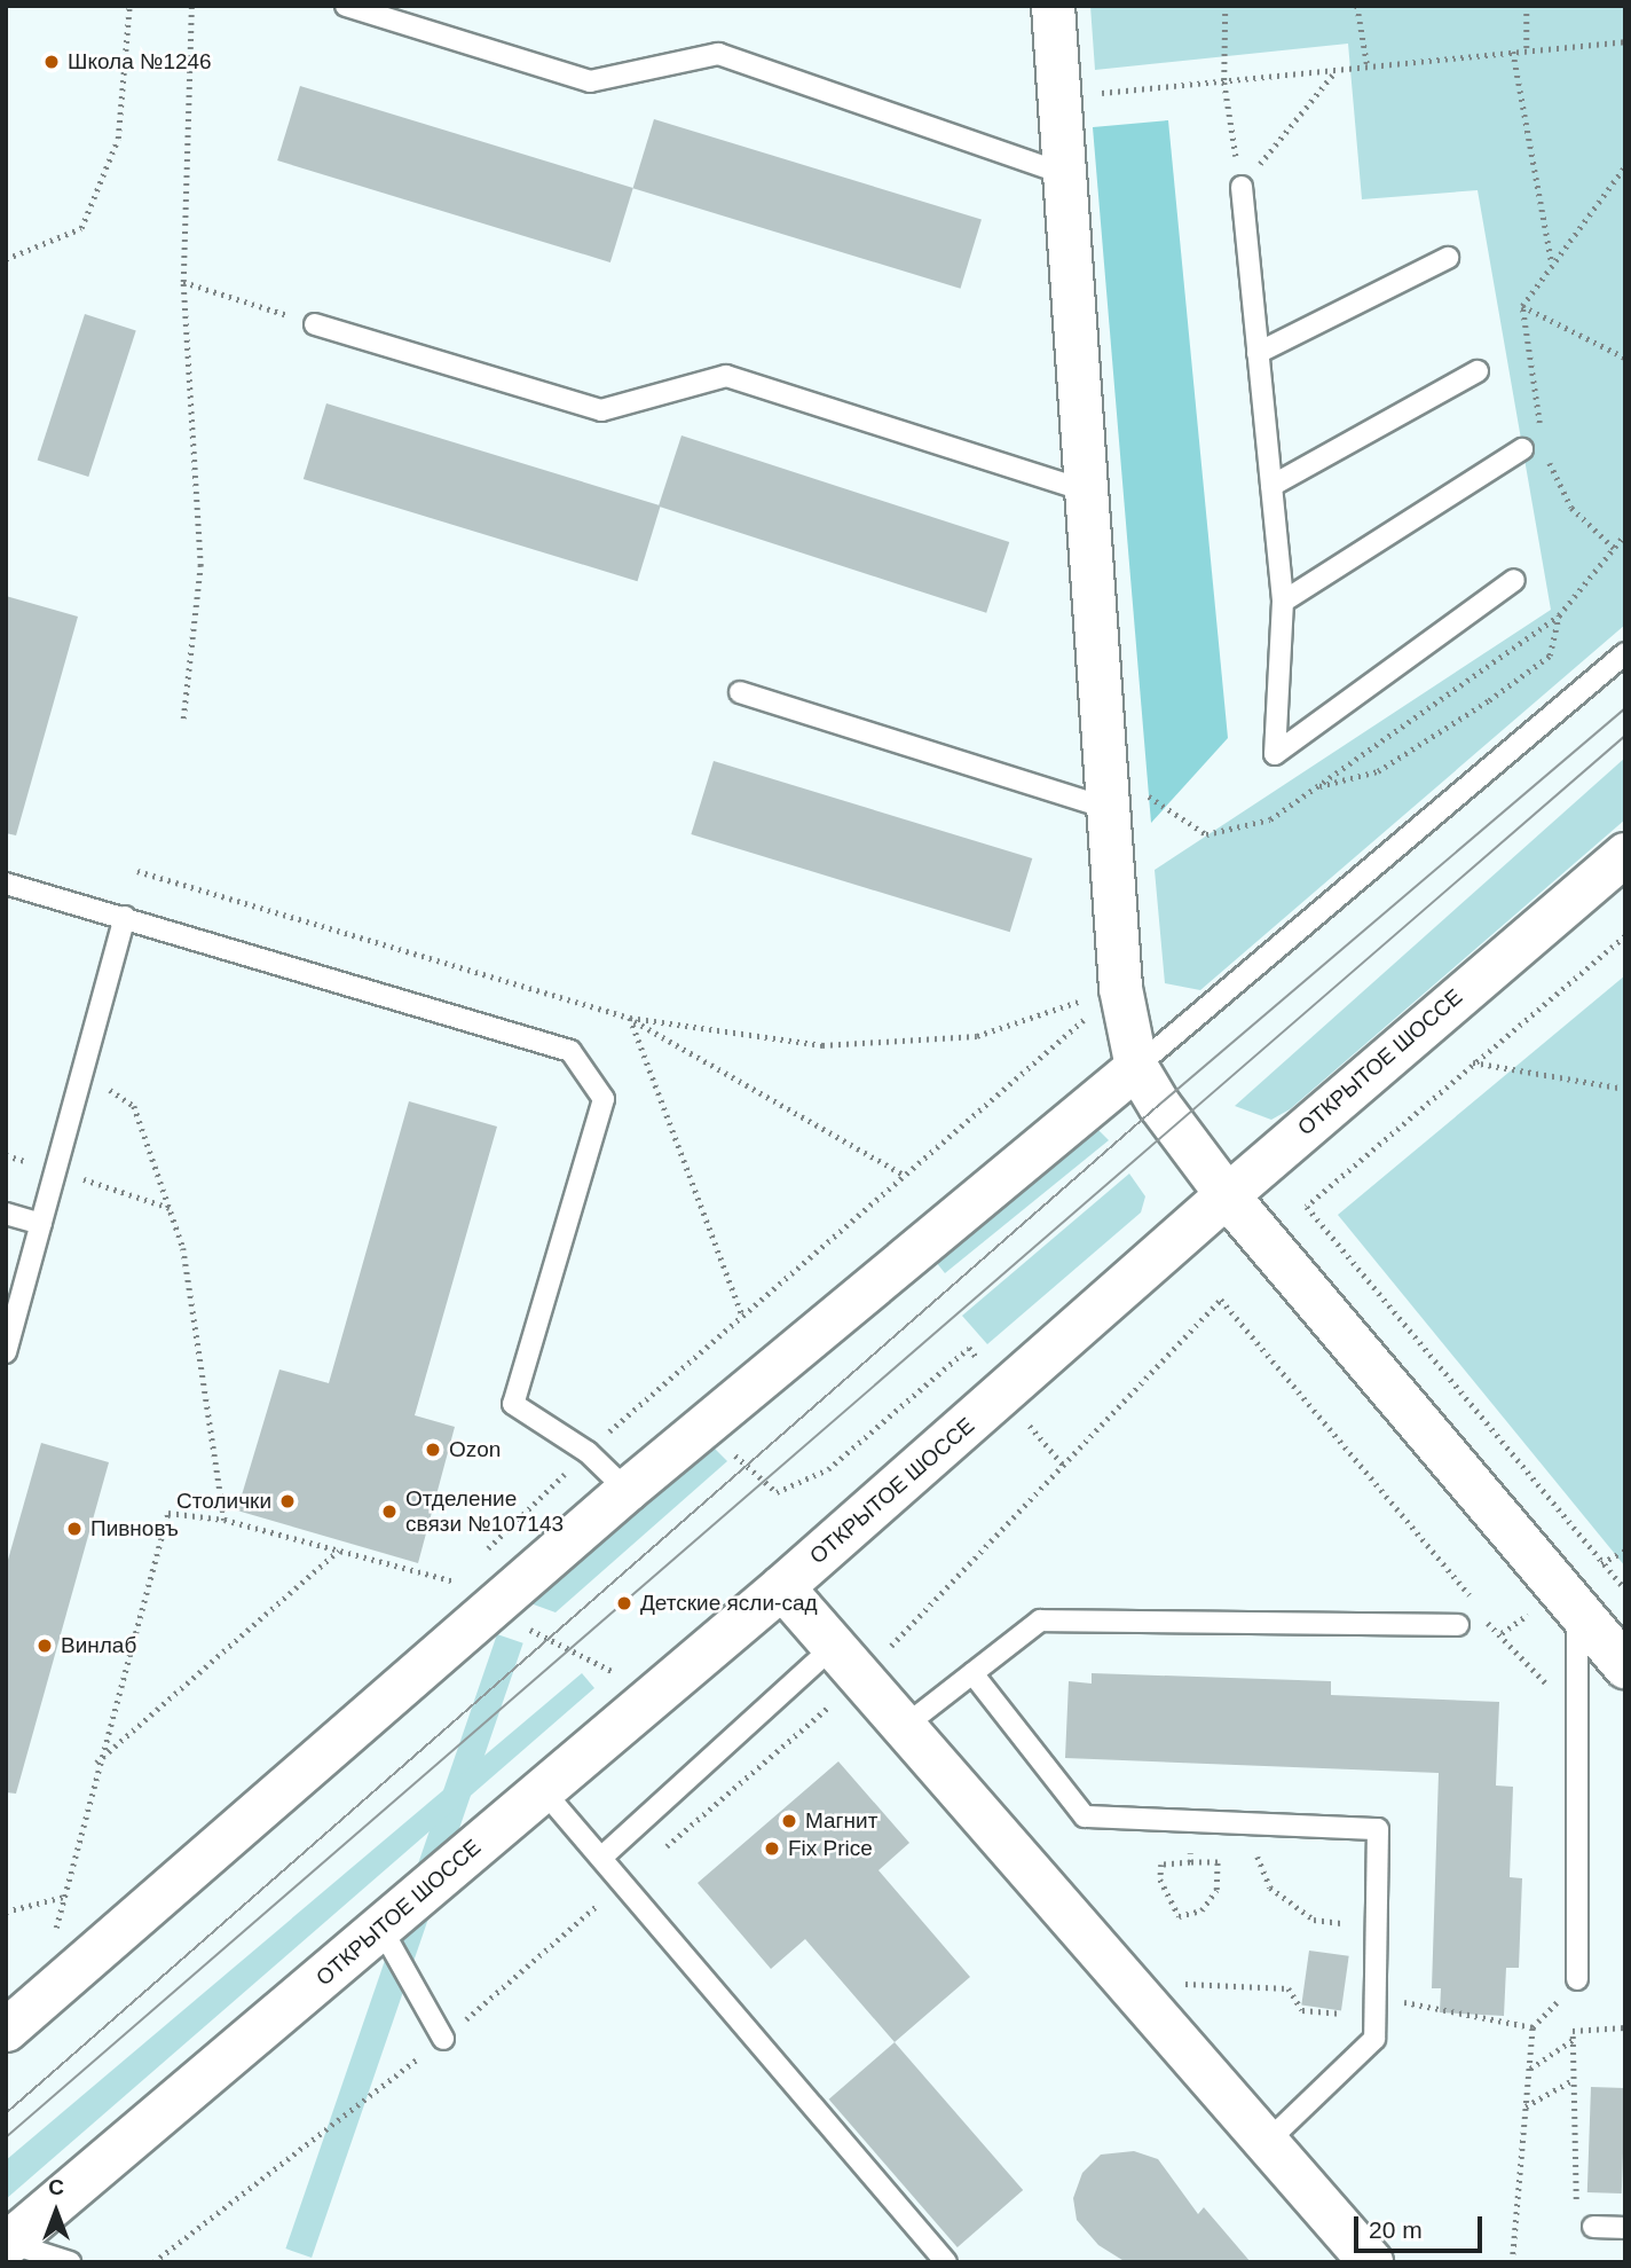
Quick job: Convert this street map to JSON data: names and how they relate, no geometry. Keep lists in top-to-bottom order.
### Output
{
  "streets": {
    "street": ["ОТКРЫТОЕ ШОССЕ"]
  },
  "places": [
    "Школа №1246",
    "Ozon",
    "Столички",
    "Отделение связи №107143",
    "Пивновъ",
    "Детские ясли-сад",
    "Винлаб",
    "Магнит",
    "Fix Price"
  ],
  "scale_bar": "20 m",
  "north": "top"
}
